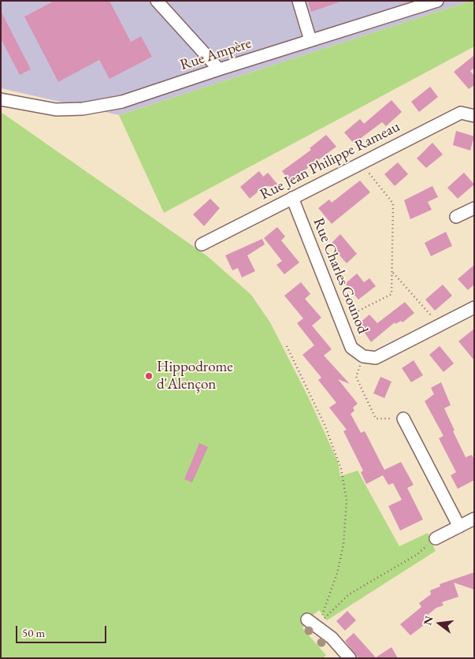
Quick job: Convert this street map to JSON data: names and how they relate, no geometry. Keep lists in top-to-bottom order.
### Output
{
  "streets": {
    "street": ["Rue Ampère", "Rue Jean Philippe Rameau", "Rue Charles Gounod"]
  },
  "crossings": [
    ["Rue Jean Philippe Rameau", "Rue Charles Gounod"]
  ],
  "places": ["Hippodrome d'Alençon"],
  "scale_bar": "50 m",
  "north": "left"
}
